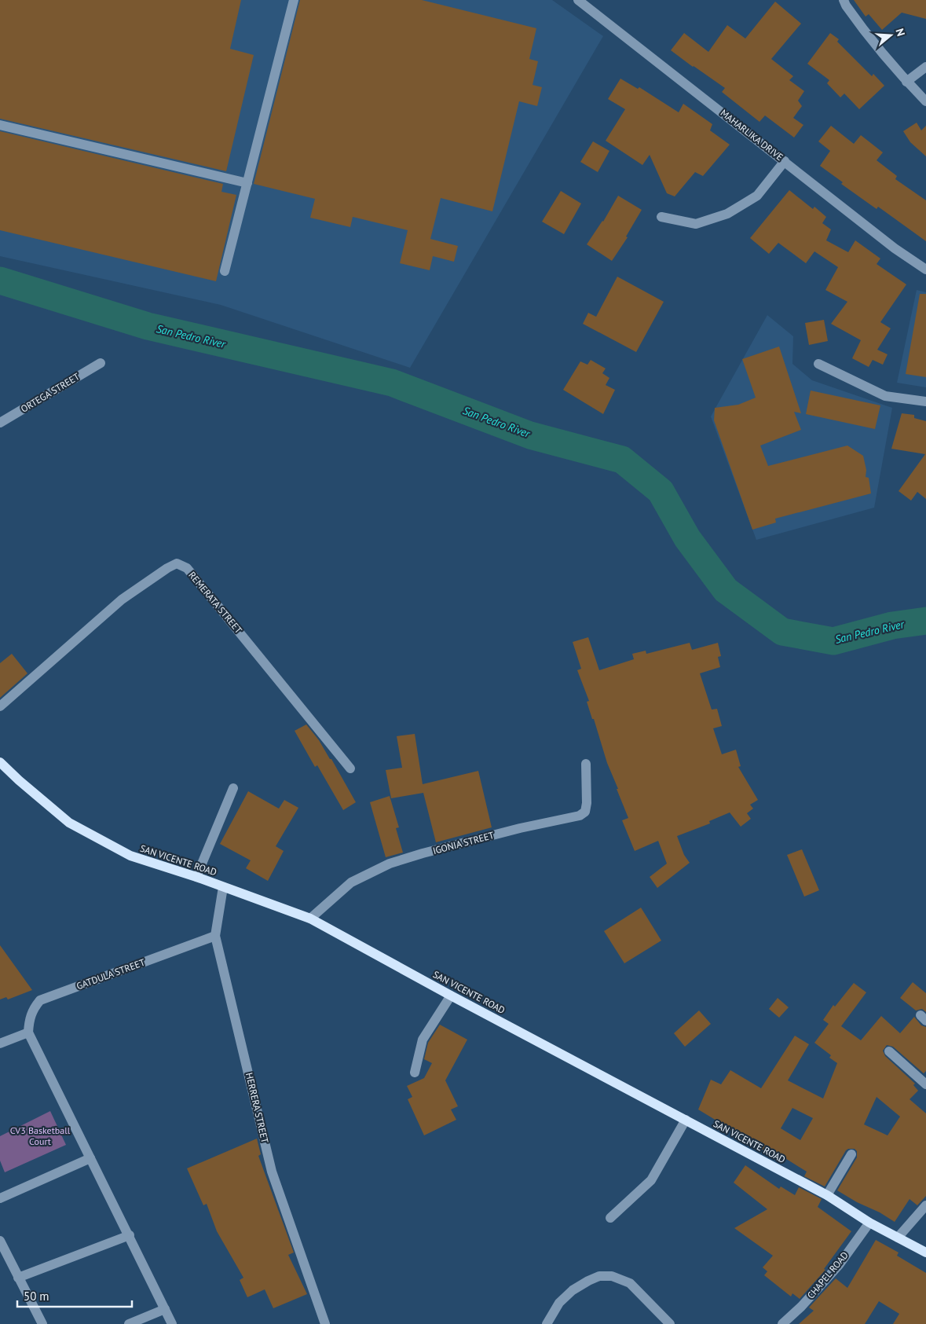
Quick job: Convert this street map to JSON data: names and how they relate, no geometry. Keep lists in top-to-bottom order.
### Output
{
  "streets": {
    "main road": ["SAN VICENTE ROAD"],
    "street": [
      "MAHARLIKA DRIVE",
      "ORTEGA STREET",
      "REMERATA STREET",
      "IGONIA STREET",
      "GATDULA STREET",
      "HERRERA STREET",
      "CHAPEL ROAD"
    ]
  },
  "crossings": [
    ["IGONIA STREET", "SAN VICENTE ROAD"],
    ["SAN VICENTE ROAD", "HERRERA STREET"],
    ["SAN VICENTE ROAD", "CHAPEL ROAD"],
    ["GATDULA STREET", "HERRERA STREET"]
  ],
  "water": ["San Pedro River"],
  "parks": ["CV3 Basketball Court"],
  "scale_bar": "50 m",
  "north": "right"
}
